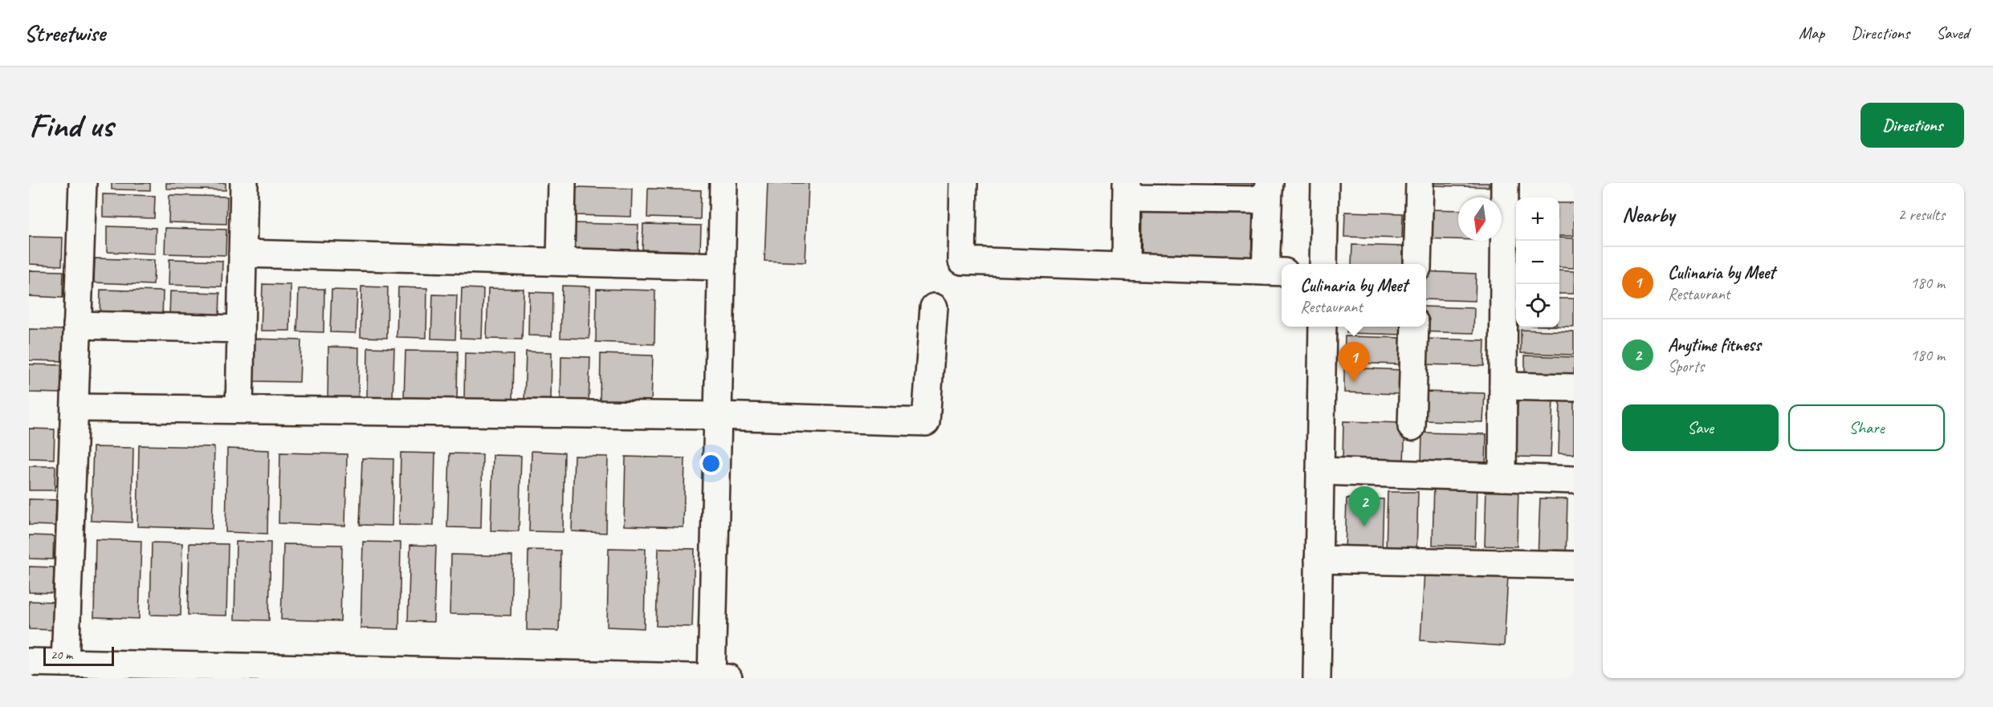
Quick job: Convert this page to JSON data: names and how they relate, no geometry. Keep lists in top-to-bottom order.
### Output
{
  "scale_bar": "20 m",
  "north": "bottom",
  "page": {
    "header": "Streetwise",
    "nav": ["Map", "Directions", "Saved"],
    "buttons": [
      "Directions",
      ["Save", "Share"]
    ],
    "title": "Find us",
    "heading": ["Nearby", "2 results"],
    "map_buttons": ["+", "−"],
    "list": [
      {
        "mark": "1",
        "name": "Culinaria by Meet",
        "note": "Restaurant",
        "value": "180 m"
      },
      {
        "mark": "2",
        "name": "Anytime fitness",
        "note": "Sports",
        "value": "180 m"
      }
    ],
    "popup": ["Culinaria by Meet", "Restaurant"],
    "pins": ["1", "2"],
    "scale": "20 m"
  }
}
